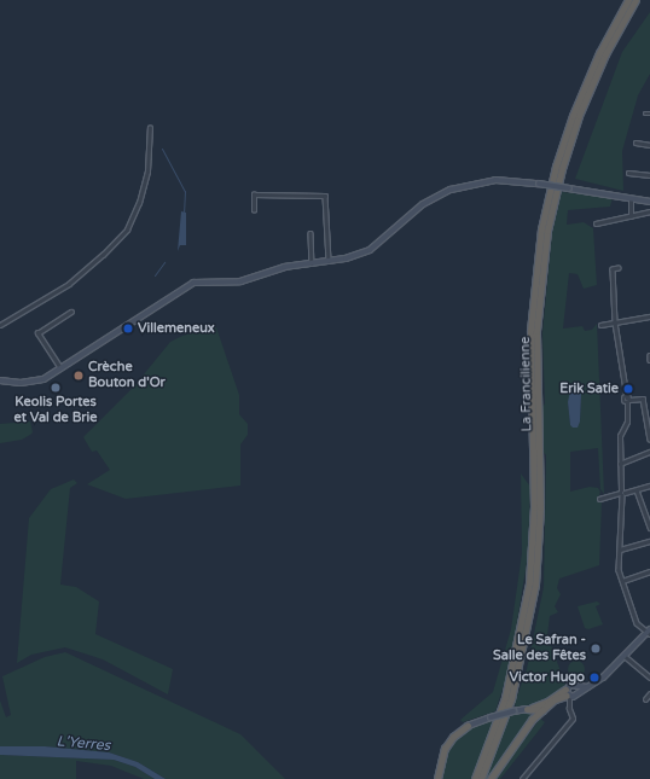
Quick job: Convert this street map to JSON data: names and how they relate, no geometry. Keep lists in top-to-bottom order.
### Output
{
  "streets": {
    "highway": ["La Francilienne"]
  },
  "water": ["L'Yerres"],
  "places": [
    "Villemeneux",
    "Crèche Bouton d'Or",
    "Keolis Portes et Val de Brie",
    "Erik Satie",
    "Le Safran - Salle des Fêtes",
    "Victor Hugo"
  ]
}
